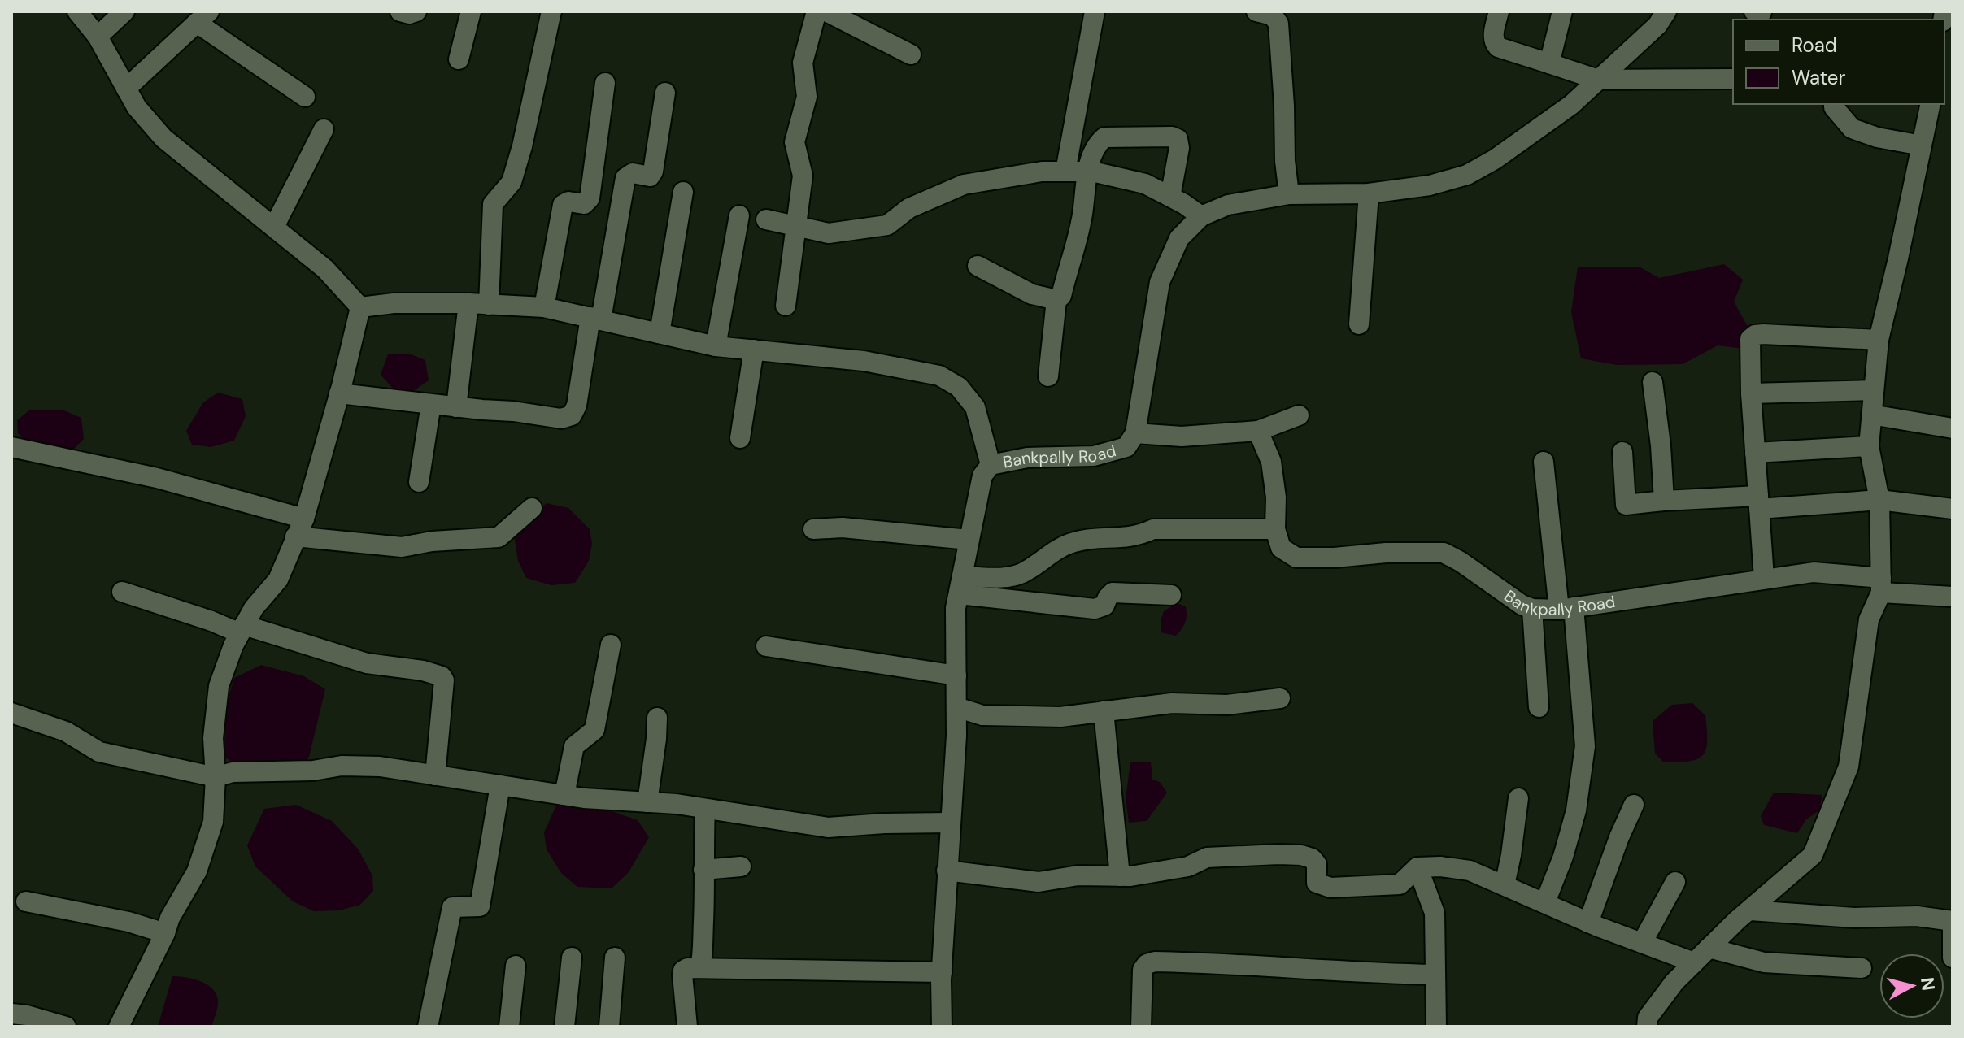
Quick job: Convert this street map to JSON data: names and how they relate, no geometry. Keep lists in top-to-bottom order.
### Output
{
  "streets": {
    "street": ["Bankpally Road"]
  },
  "legend": ["Road", "Water"],
  "north": "right"
}
